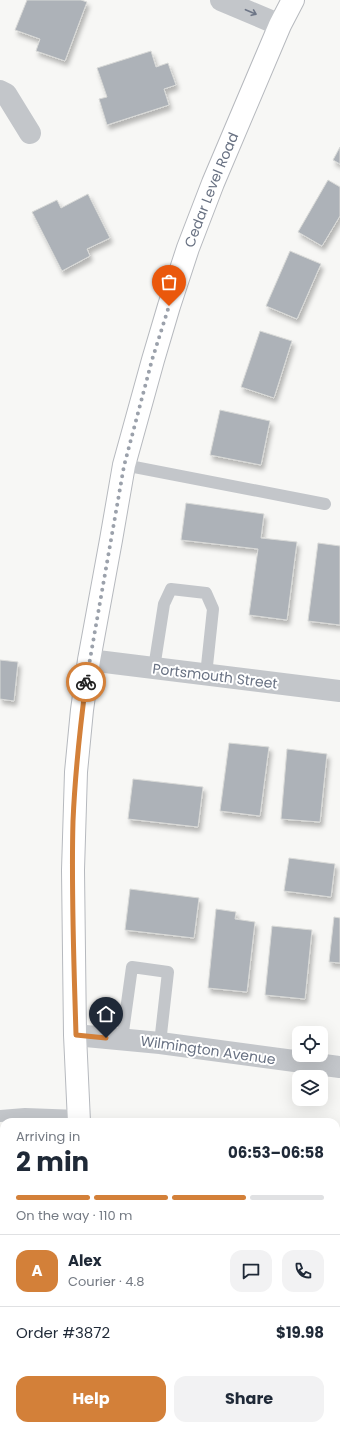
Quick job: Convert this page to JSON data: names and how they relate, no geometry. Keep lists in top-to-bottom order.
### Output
{
  "streets": {
    "main road": ["Cedar Level Road"],
    "street": ["Portsmouth Street", "Wilmington Avenue"]
  },
  "crossings": [
    ["Cedar Level Road", "Portsmouth Street"],
    ["Cedar Level Road", "Wilmington Avenue"]
  ],
  "page": {
    "heading": ["2 min", "Arriving in", "06:53–06:58"],
    "panel": [
      "Alex",
      "Courier · 4.8",
      "Order #3872",
      "$19.98"
    ],
    "bar": "On the way · 110 m",
    "round": "A",
    "buttons": ["Help", "Share"]
  }
}
